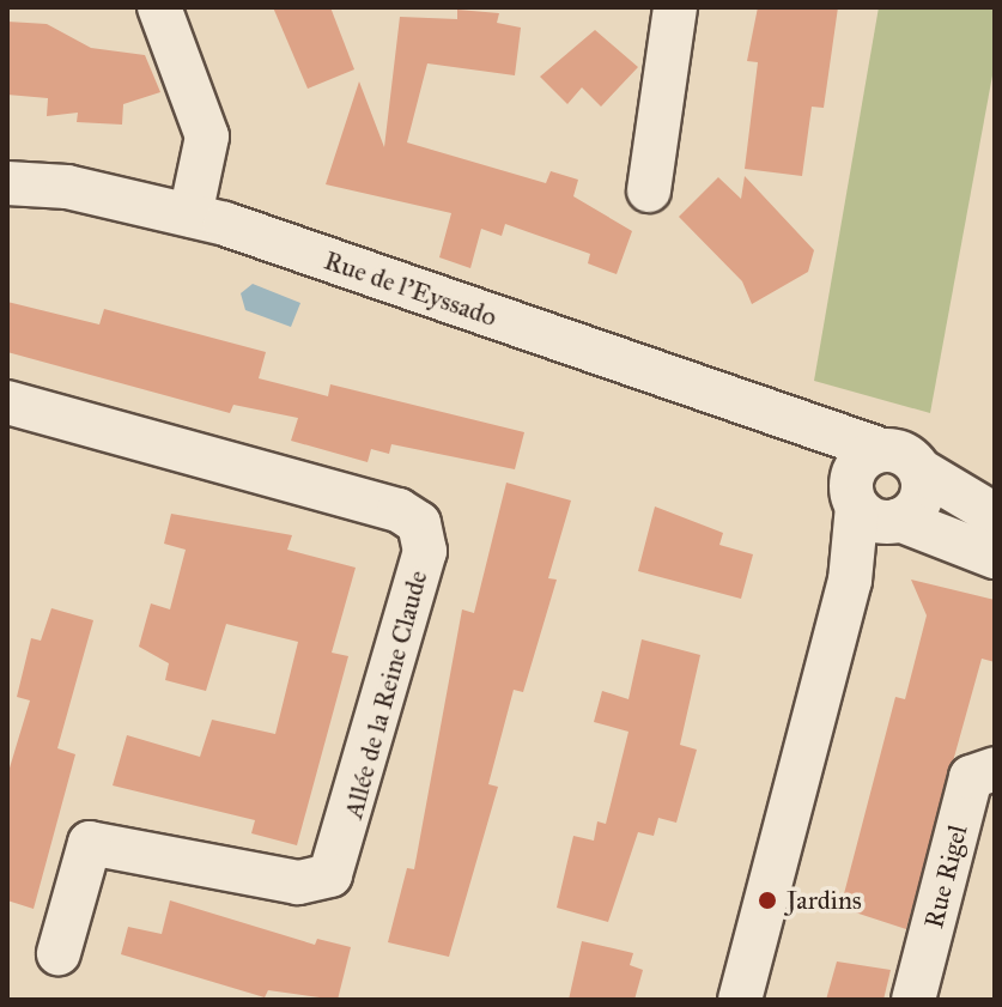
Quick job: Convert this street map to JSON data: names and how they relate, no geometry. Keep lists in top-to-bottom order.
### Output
{
  "streets": {
    "street": ["Rue de l'Eyssado", "Allée de la Reine Claude", "Rue Rigel"]
  },
  "places": ["Jardins"]
}
